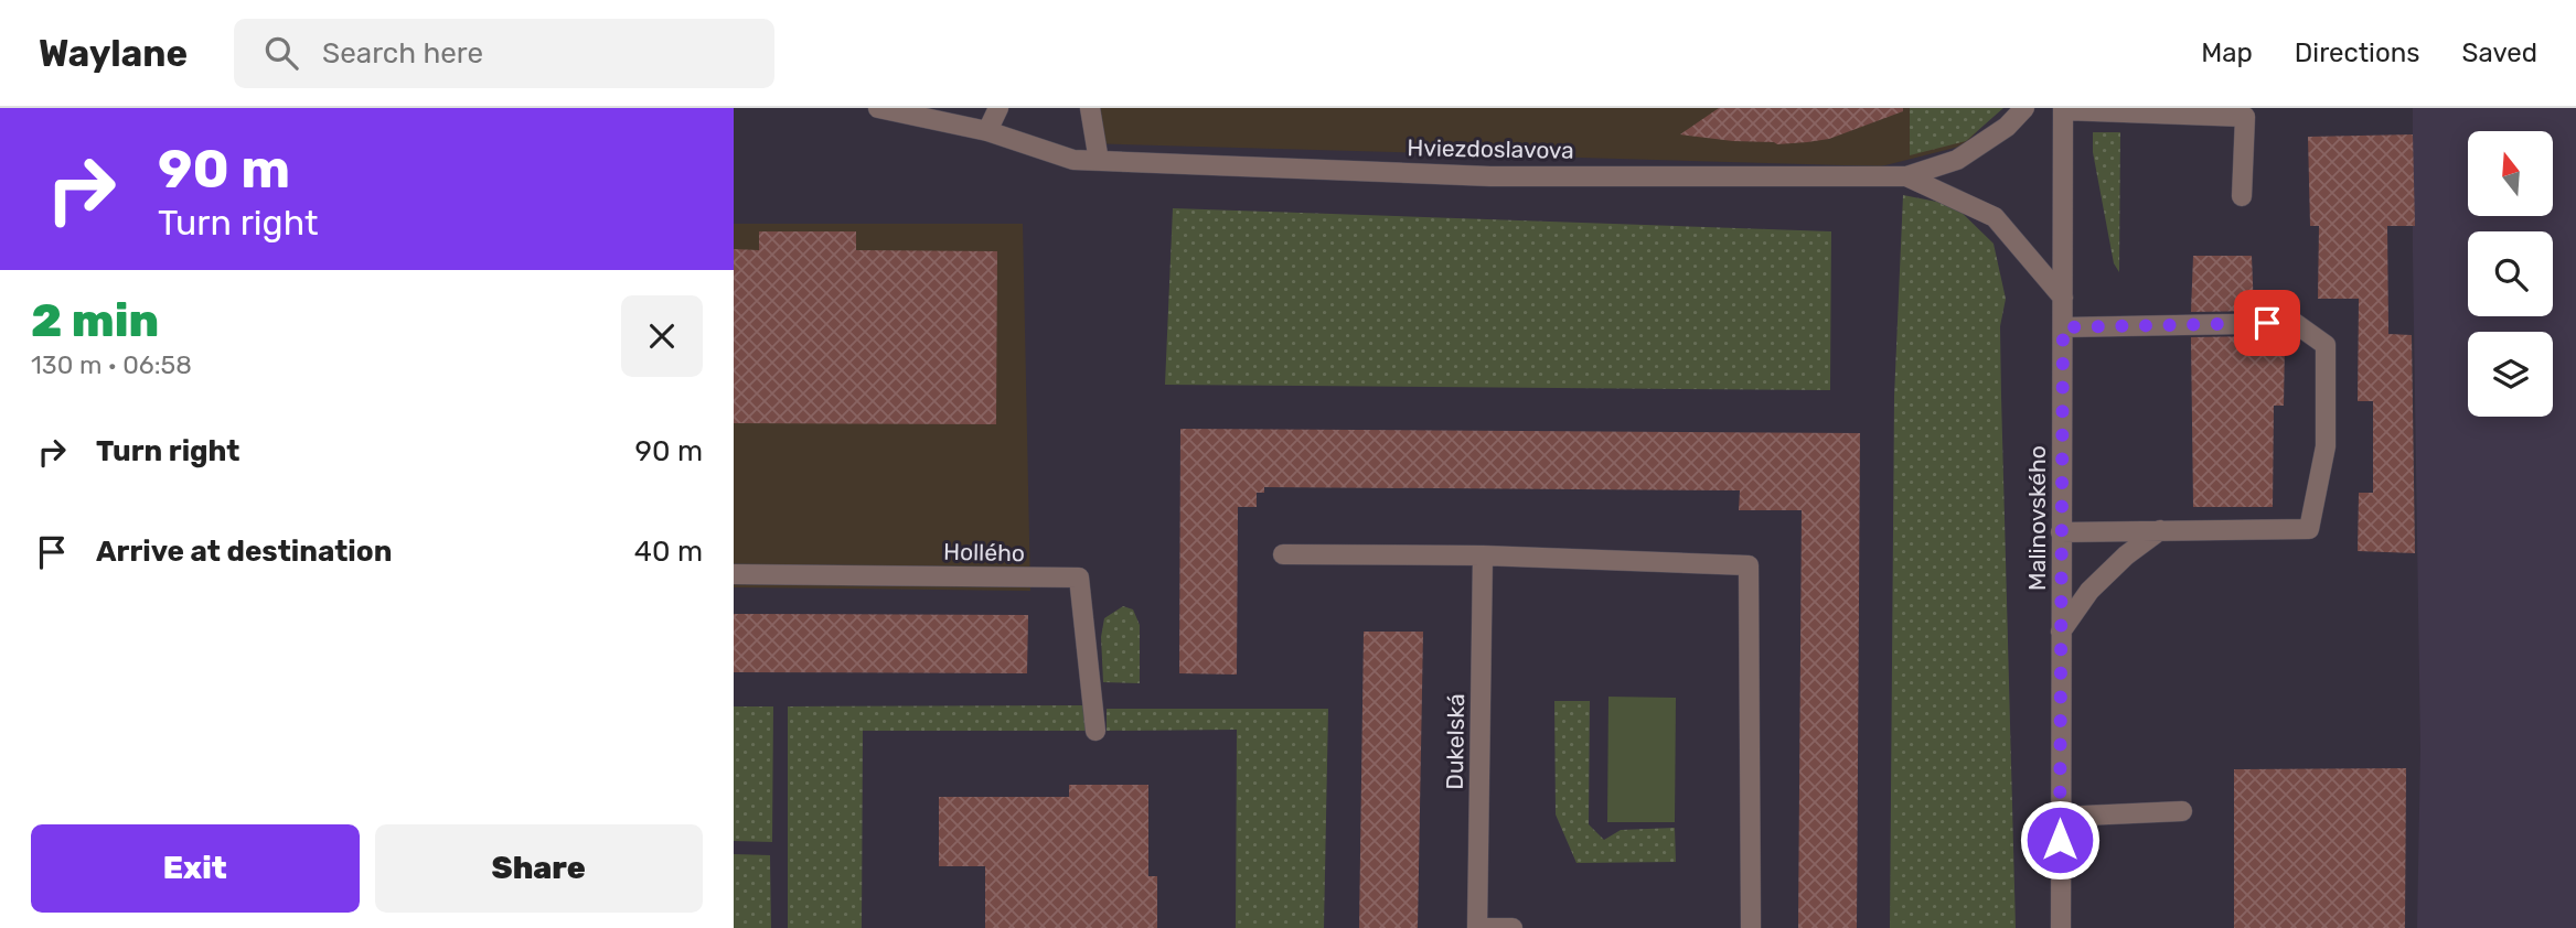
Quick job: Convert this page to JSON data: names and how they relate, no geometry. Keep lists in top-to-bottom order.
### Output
{
  "streets": {
    "street": [
      "Hviezdoslavova",
      "Malinovského",
      "Hollého",
      "Dukelská"
    ]
  },
  "crossings": [
    ["Hviezdoslavova", "Malinovského"]
  ],
  "north": "top",
  "page": {
    "header": "Waylane",
    "search": "Search here",
    "nav": ["Map", "Directions", "Saved"],
    "turn": ["90 m", "Turn right"],
    "heading": ["2 min", "130 m · 06:58"],
    "list": [
      {
        "name": "Turn right",
        "value": "90 m"
      },
      {
        "name": "Arrive at destination",
        "value": "40 m"
      }
    ],
    "buttons": ["Exit", "Share"]
  }
}
